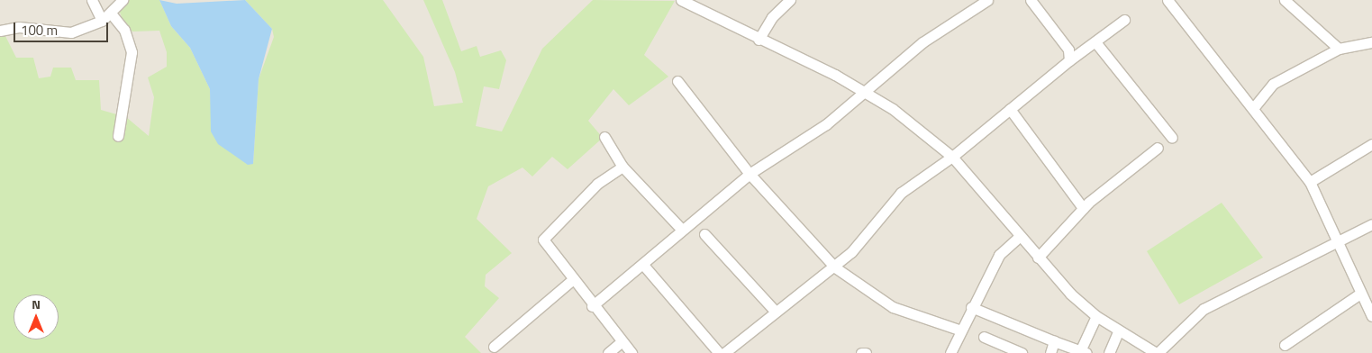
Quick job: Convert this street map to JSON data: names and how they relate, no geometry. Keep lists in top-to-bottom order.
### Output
{
  "scale_bar": "100 m",
  "north": "top"
}
